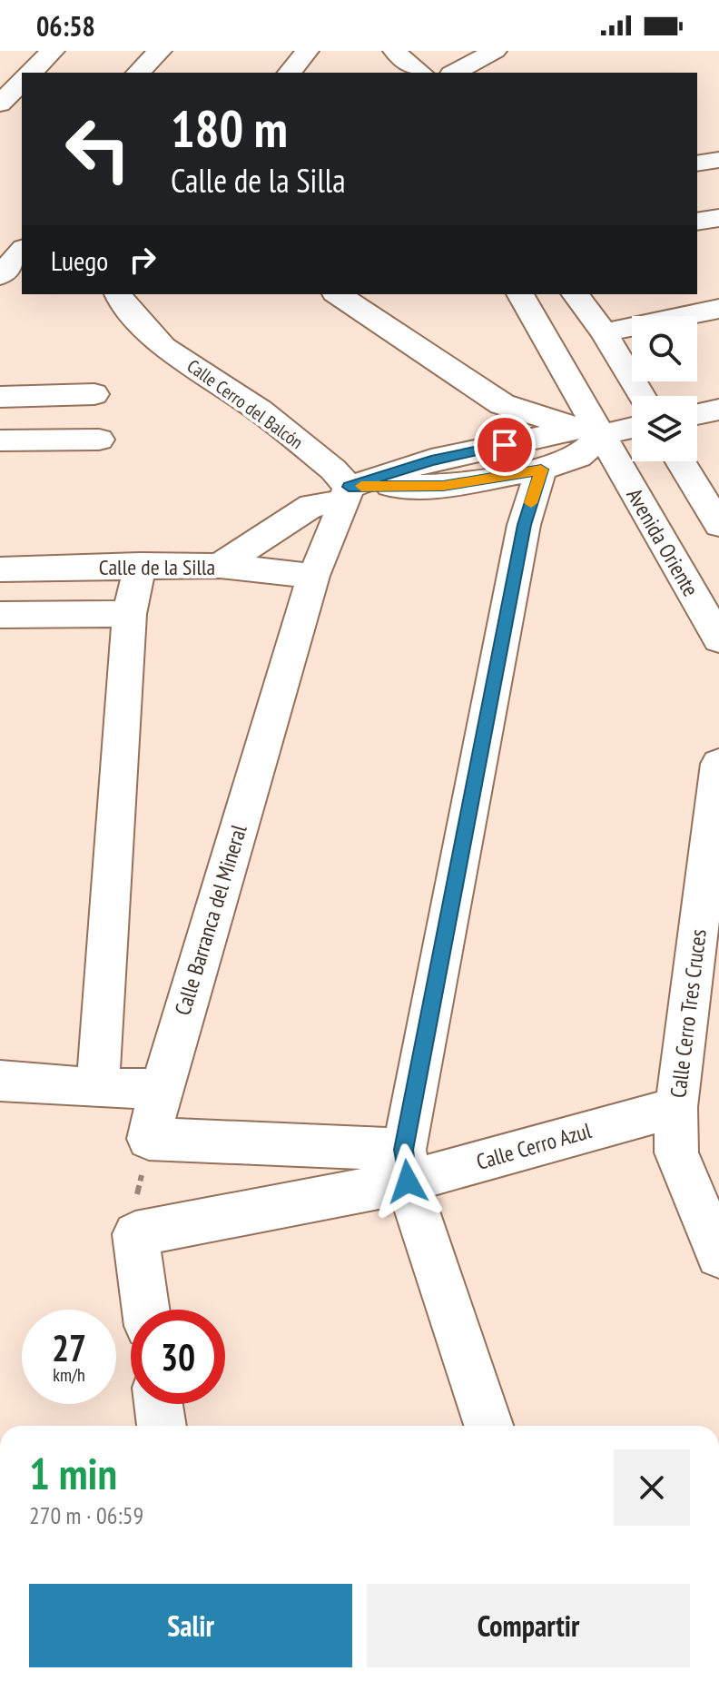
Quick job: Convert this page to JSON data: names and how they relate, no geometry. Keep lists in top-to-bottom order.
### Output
{
  "streets": {
    "street": [
      "Calle Cerro del Balcón",
      "Avenida Oriente",
      "Calle de la Silla",
      "Calle Barranca del Mineral",
      "Calle Cerro Tres Cruces",
      "Calle Cerro Azul"
    ]
  },
  "crossings": [
    ["Calle Cerro del Balcón", "Calle Barranca del Mineral"],
    ["Calle de la Silla", "Calle Barranca del Mineral"],
    ["Calle Cerro Tres Cruces", "Calle Cerro Azul"]
  ],
  "page": {
    "status": "06:58",
    "turn": ["180 m", "Calle de la Silla"],
    "then": "Luego",
    "speed": "27 km/h",
    "limit": "30",
    "heading": ["1 min", "270 m · 06:59"],
    "buttons": ["Salir", "Compartir"]
  }
}
